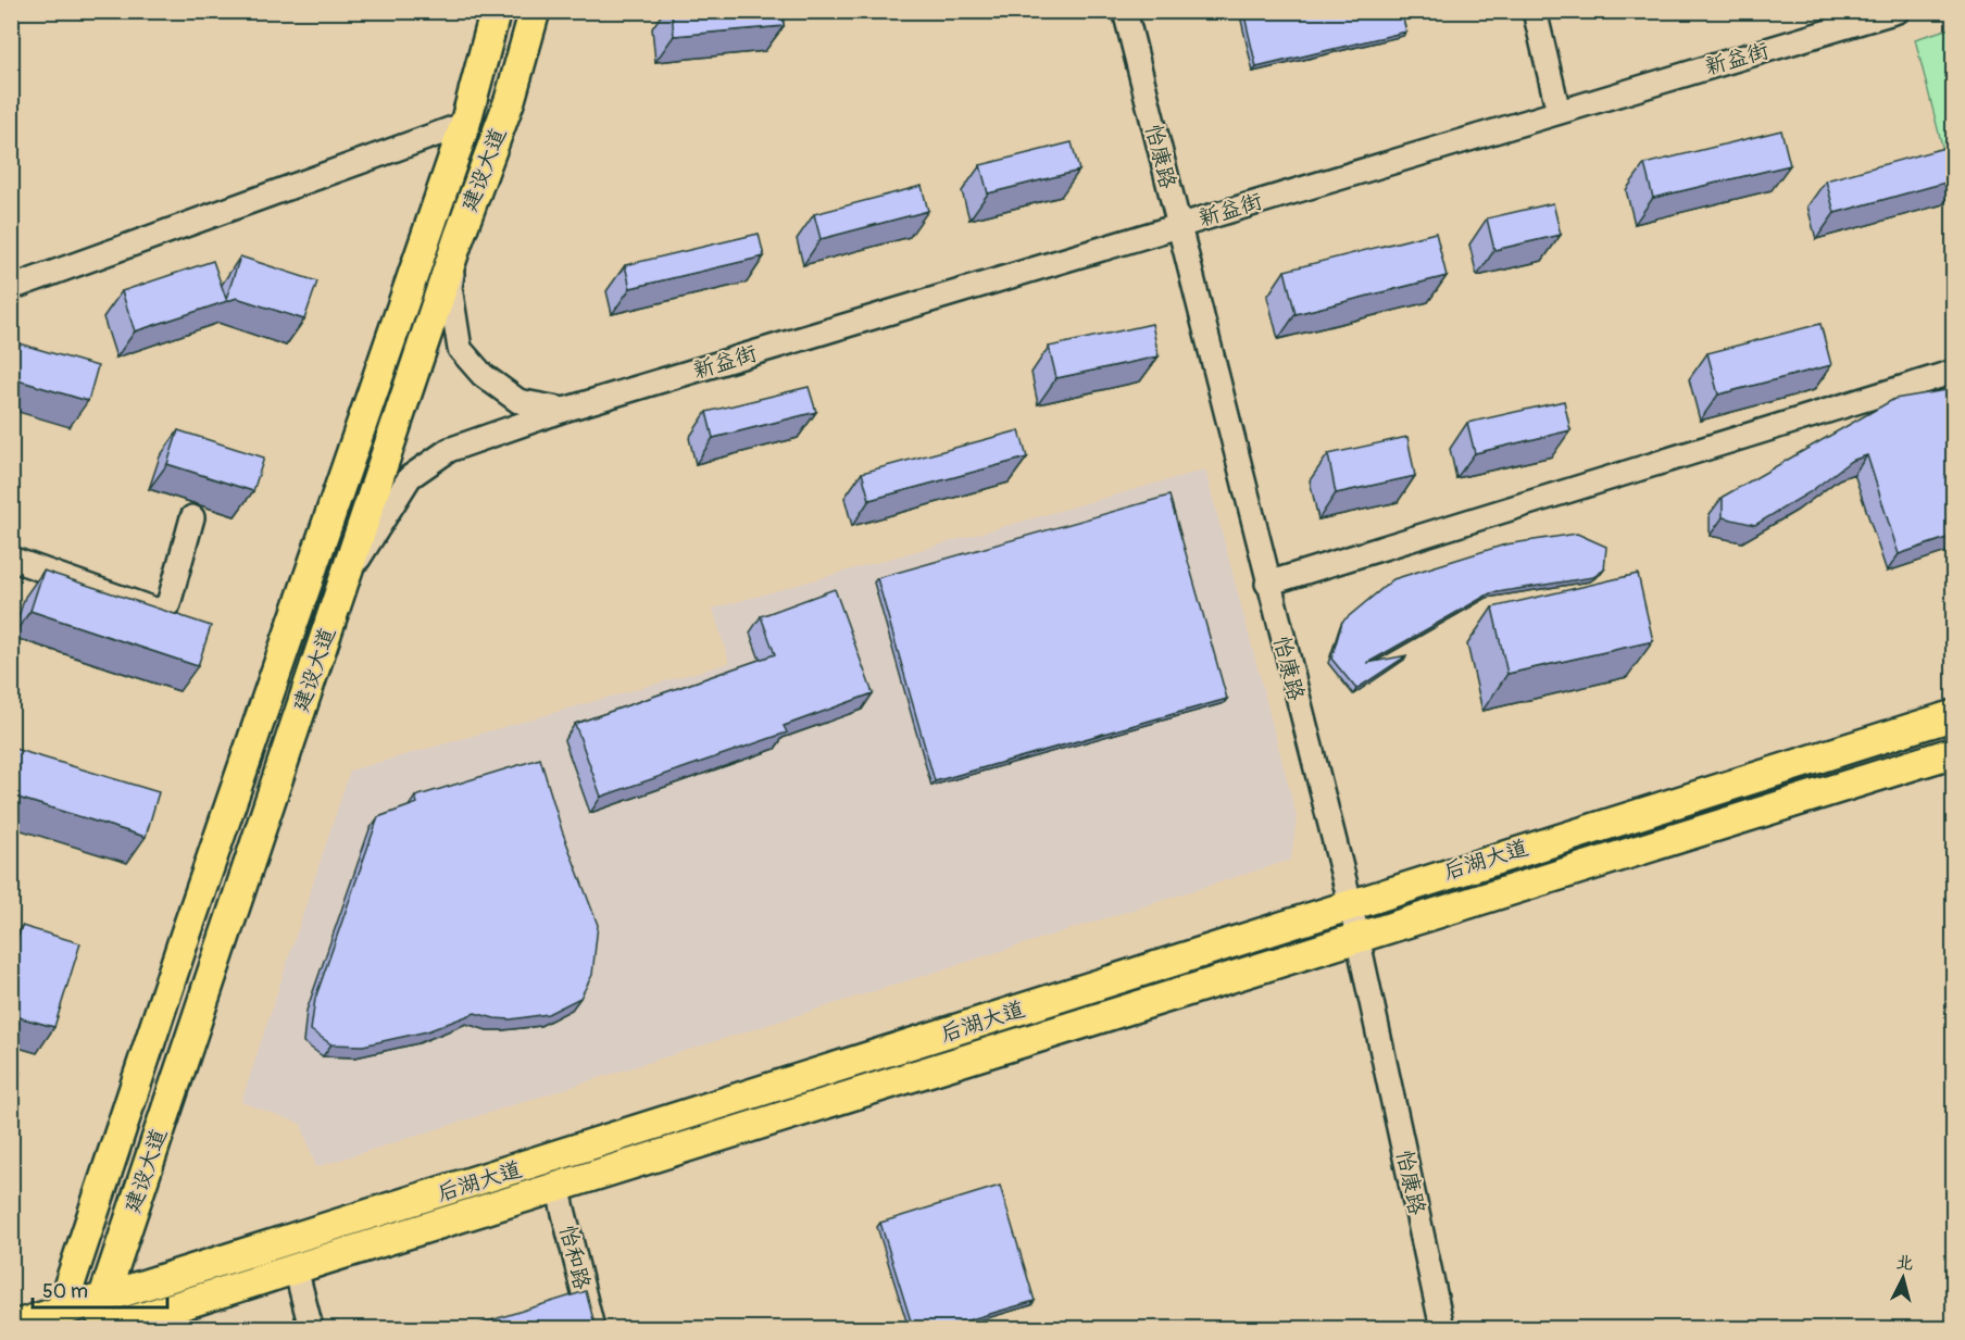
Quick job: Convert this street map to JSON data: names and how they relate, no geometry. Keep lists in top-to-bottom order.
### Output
{
  "streets": {
    "main road": ["建设大道", "后湖大道"],
    "street": ["新益街", "怡康路", "怡和路"]
  },
  "crossings": [
    ["新益街", "怡康路"],
    ["新益街", "建设大道"],
    ["怡康路", "后湖大道"],
    ["建设大道", "后湖大道"],
    ["后湖大道", "怡和路"]
  ],
  "scale_bar": "50 m",
  "north": "top"
}
